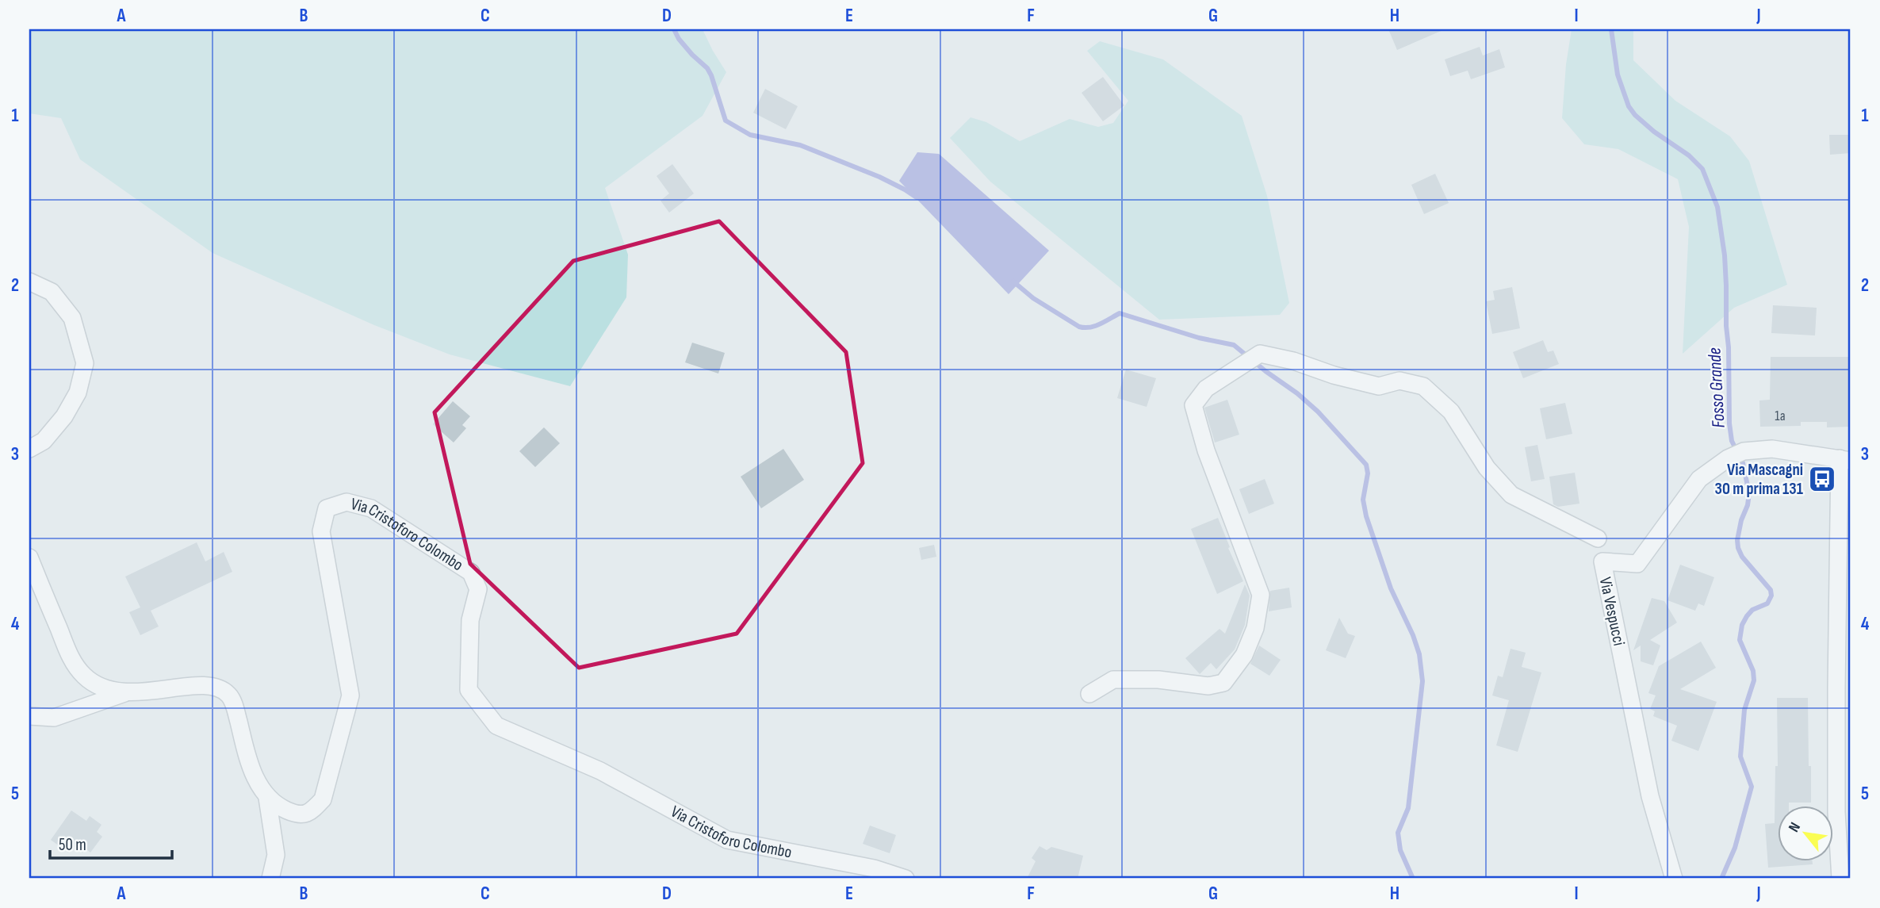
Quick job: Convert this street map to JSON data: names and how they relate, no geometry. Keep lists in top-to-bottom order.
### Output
{
  "streets": {
    "street": ["Via Cristoforo Colombo", "Via Vespucci"]
  },
  "water": ["Fosso Grande"],
  "places": {
    "bus stop": ["Via Mascagni 30 m prima 131"]
  },
  "house_numbers": ["1a"],
  "scale_bar": "50 m",
  "north": "top left",
  "grid": {
    "columns": [
      "A",
      "B",
      "C",
      "D",
      "E",
      "F",
      "G",
      "H",
      "I",
      "J"
    ],
    "rows": [
      "1",
      "2",
      "3",
      "4",
      "5"
    ]
  }
}
